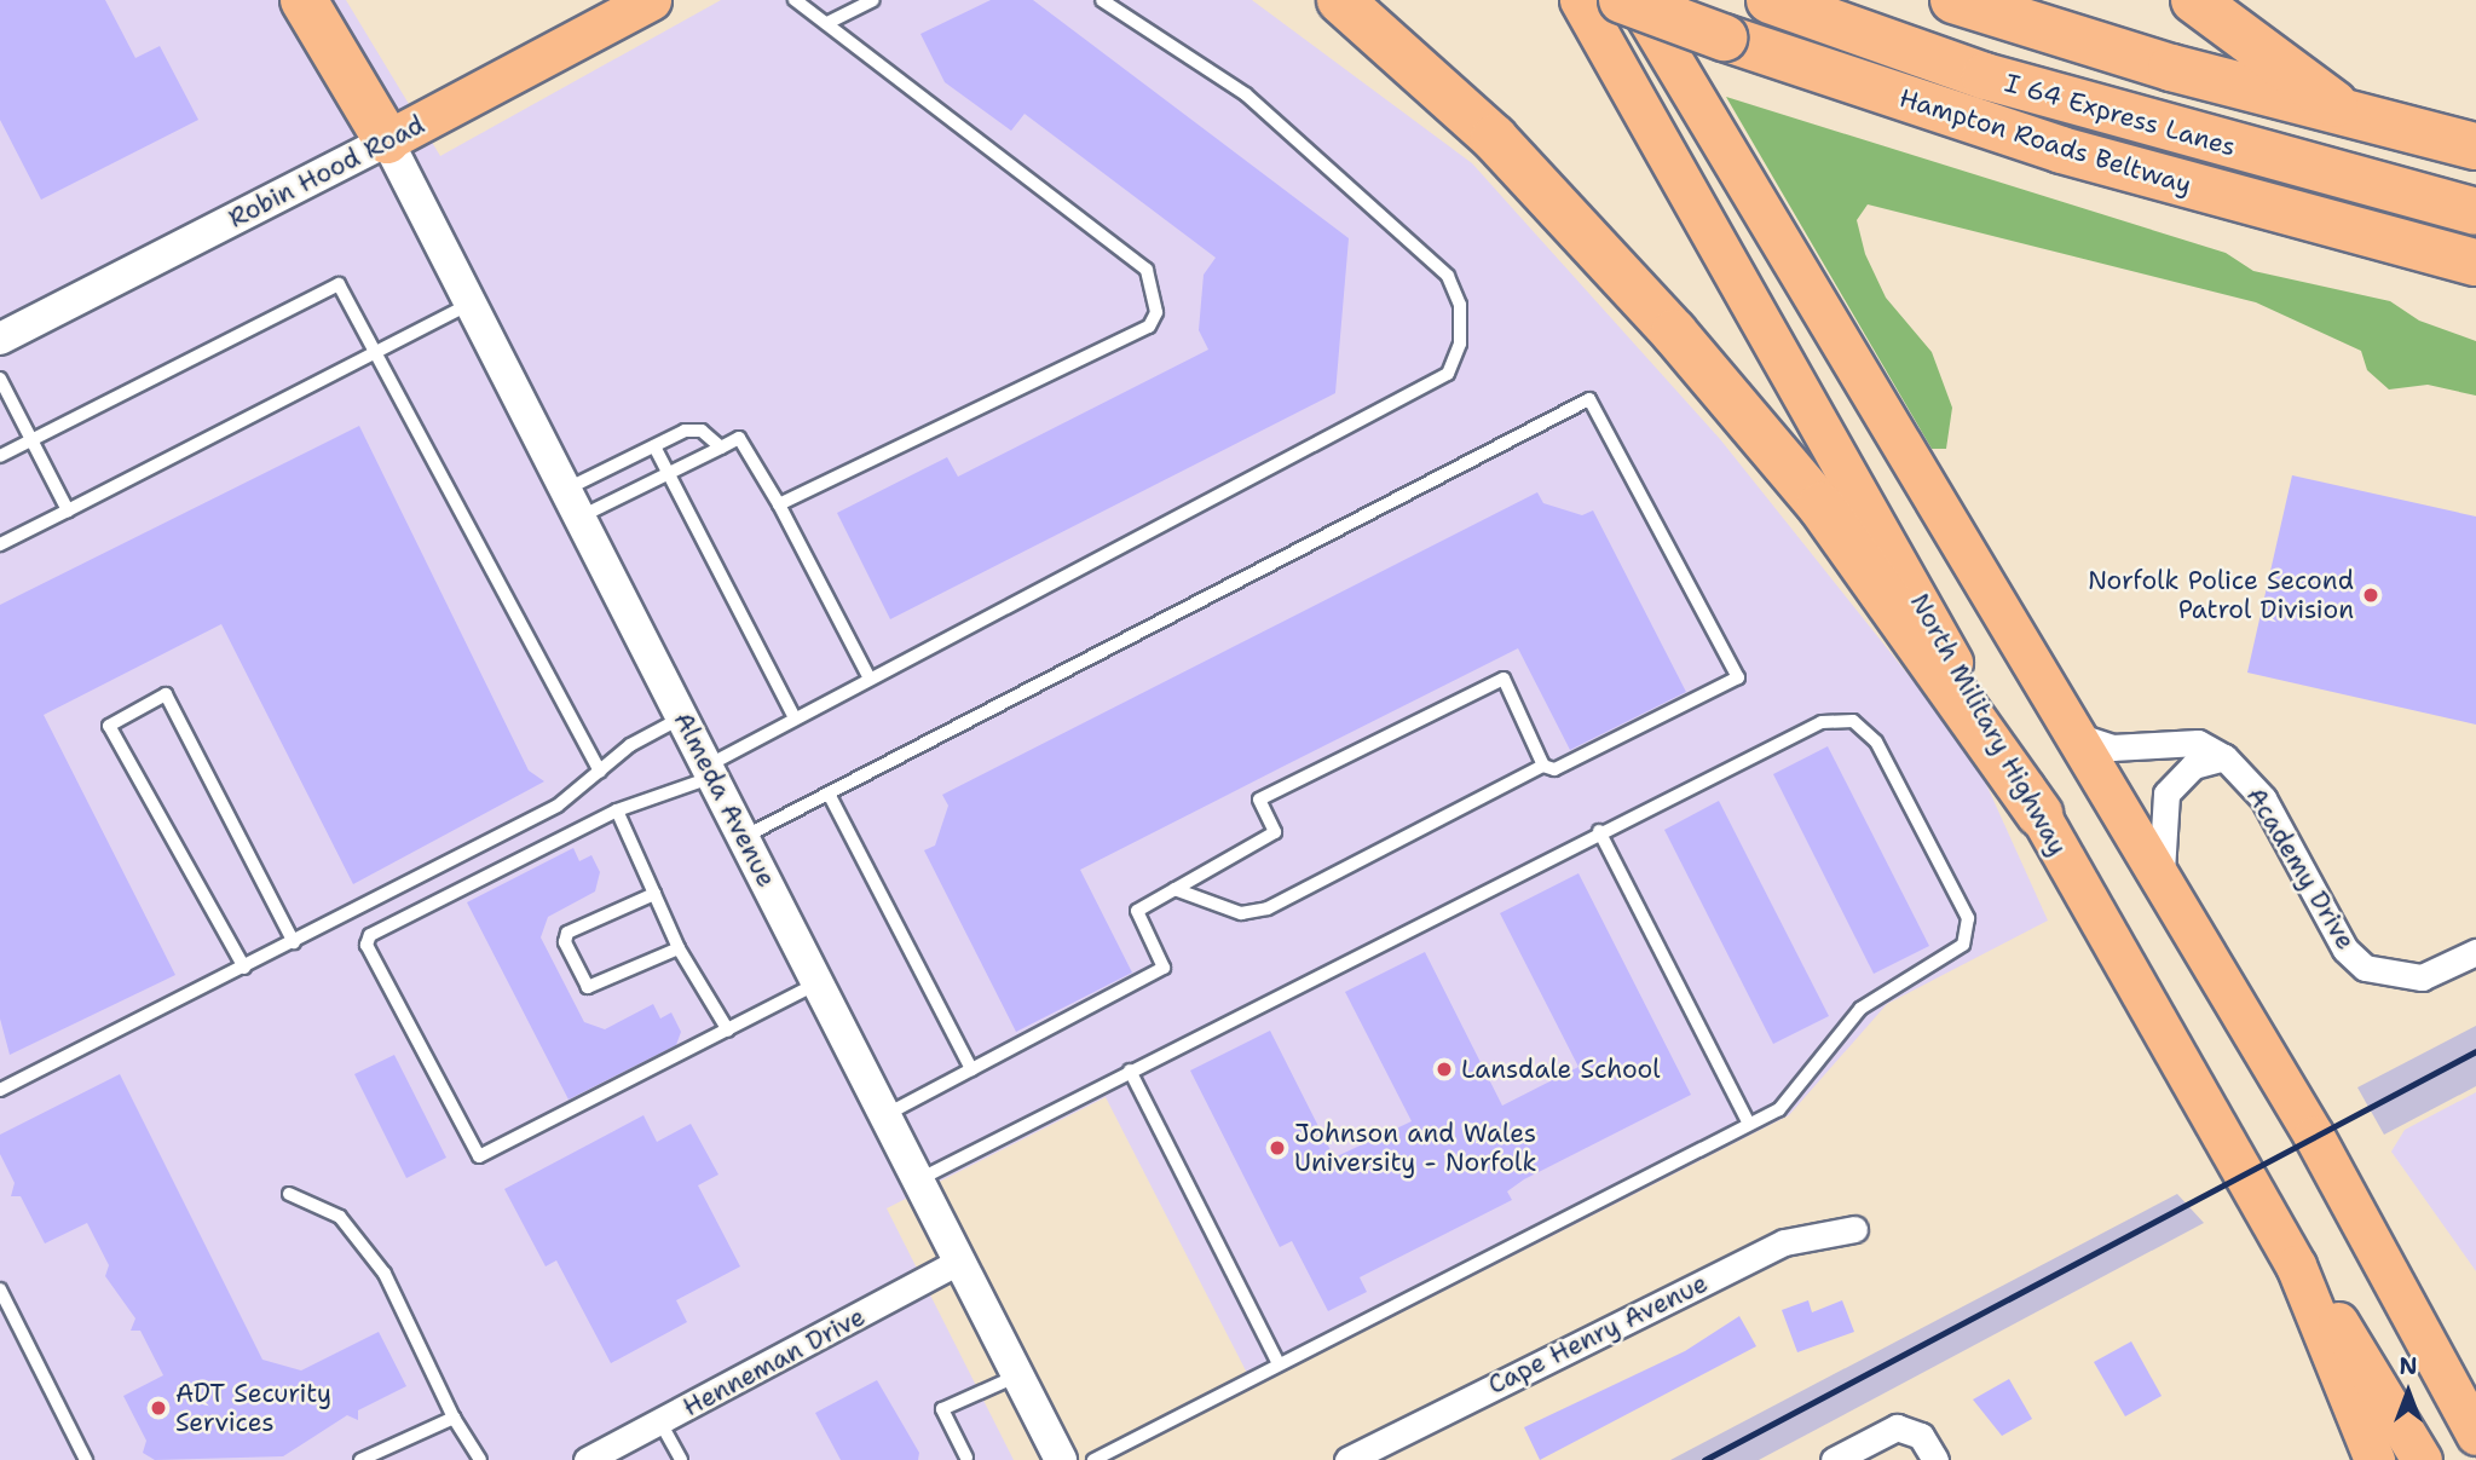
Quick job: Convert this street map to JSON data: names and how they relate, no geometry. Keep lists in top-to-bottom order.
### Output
{
  "streets": {
    "highway": ["I 64 Express Lanes", "Hampton Roads Beltway"],
    "main road": ["Robin Hood Road", "North Military Highway"],
    "street": [
      "Almeda Avenue",
      "Academy Drive",
      "Cape Henry Avenue",
      "Henneman Drive"
    ]
  },
  "crossings": [
    ["Robin Hood Road", "Almeda Avenue"],
    ["Almeda Avenue", "Henneman Drive"]
  ],
  "places": [
    "Norfolk Police Second Patrol Division",
    "Lansdale School",
    "Johnson and Wales University - Norfolk",
    "ADT Security Services"
  ],
  "north": "top"
}
